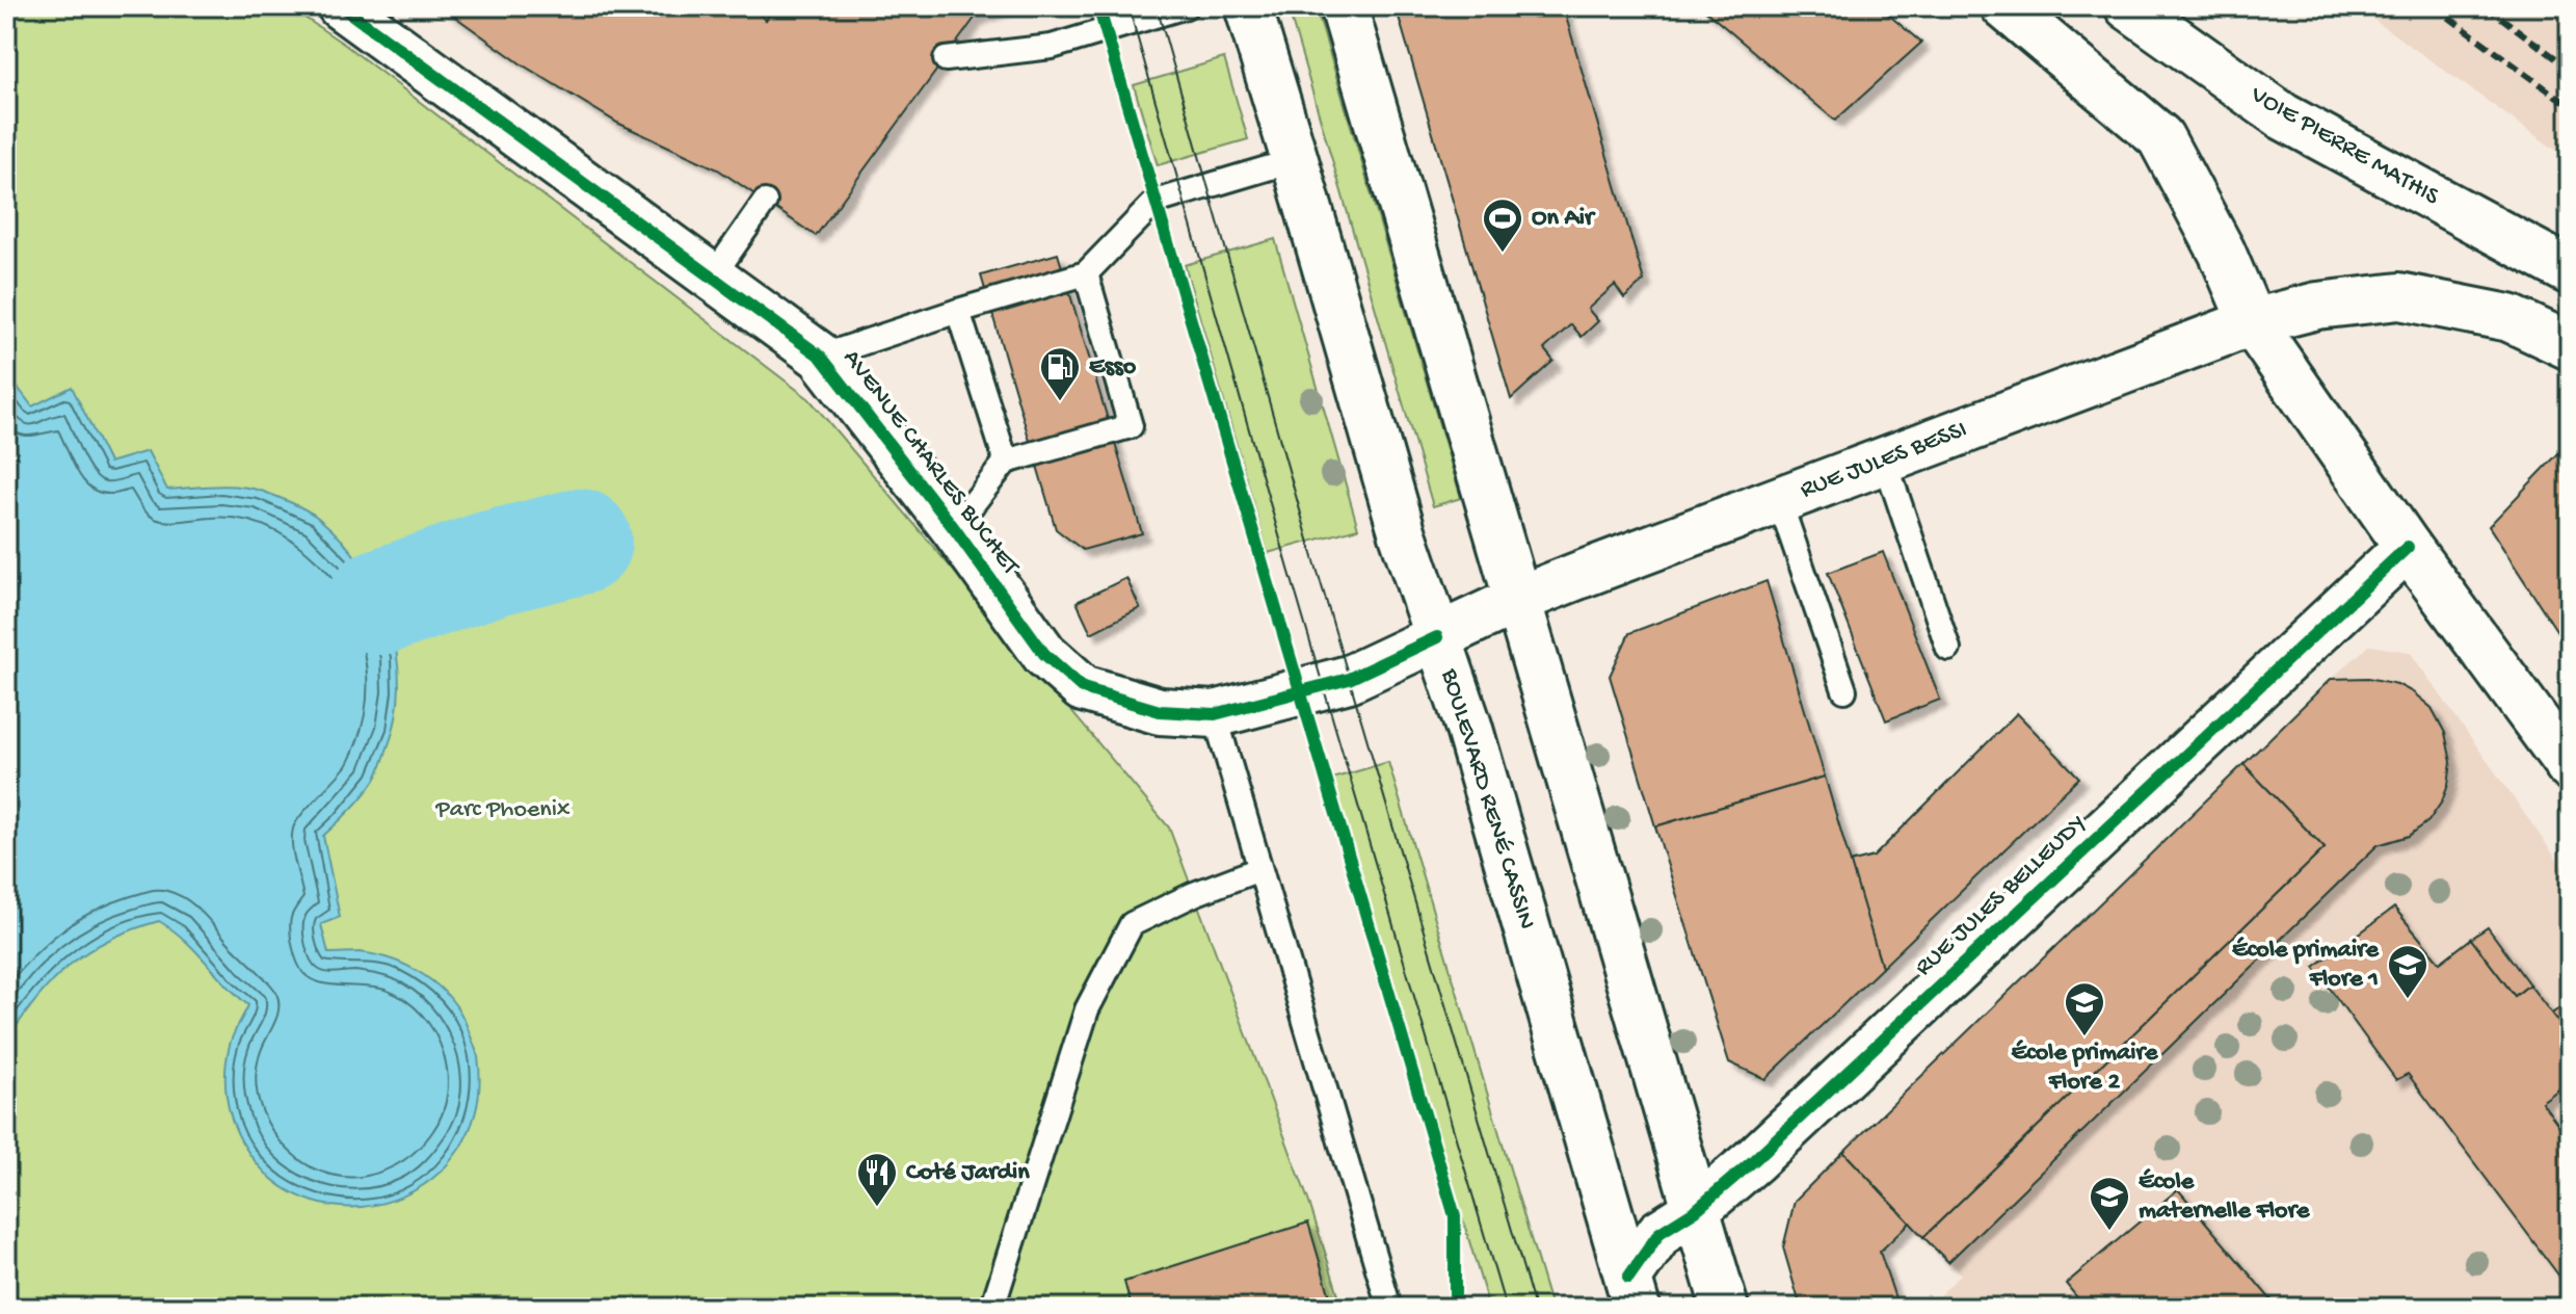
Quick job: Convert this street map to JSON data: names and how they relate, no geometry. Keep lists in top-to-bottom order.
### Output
{
  "streets": {
    "main road": [
      "VOIE PIERRE MATHIS",
      "RUE JULES BESSI",
      "AVENUE CHARLES BUCHET",
      "BOULEVARD RENÉ CASSIN",
      "RUE JULES BELLEUDY"
    ]
  },
  "crossings": [
    ["RUE JULES BESSI", "AVENUE CHARLES BUCHET"],
    ["RUE JULES BESSI", "BOULEVARD RENÉ CASSIN"],
    ["AVENUE CHARLES BUCHET", "BOULEVARD RENÉ CASSIN"],
    ["BOULEVARD RENÉ CASSIN", "RUE JULES BELLEUDY"]
  ],
  "parks": ["Parc Phoenix"],
  "places": {
    "sports": ["On Air"],
    "fuel station": ["Esso"],
    "school or university": ["École primaire Flore 1", "École primaire Flore 2", "École maternelle Flore"],
    "restaurant": ["Coté Jardin"]
  }
}
